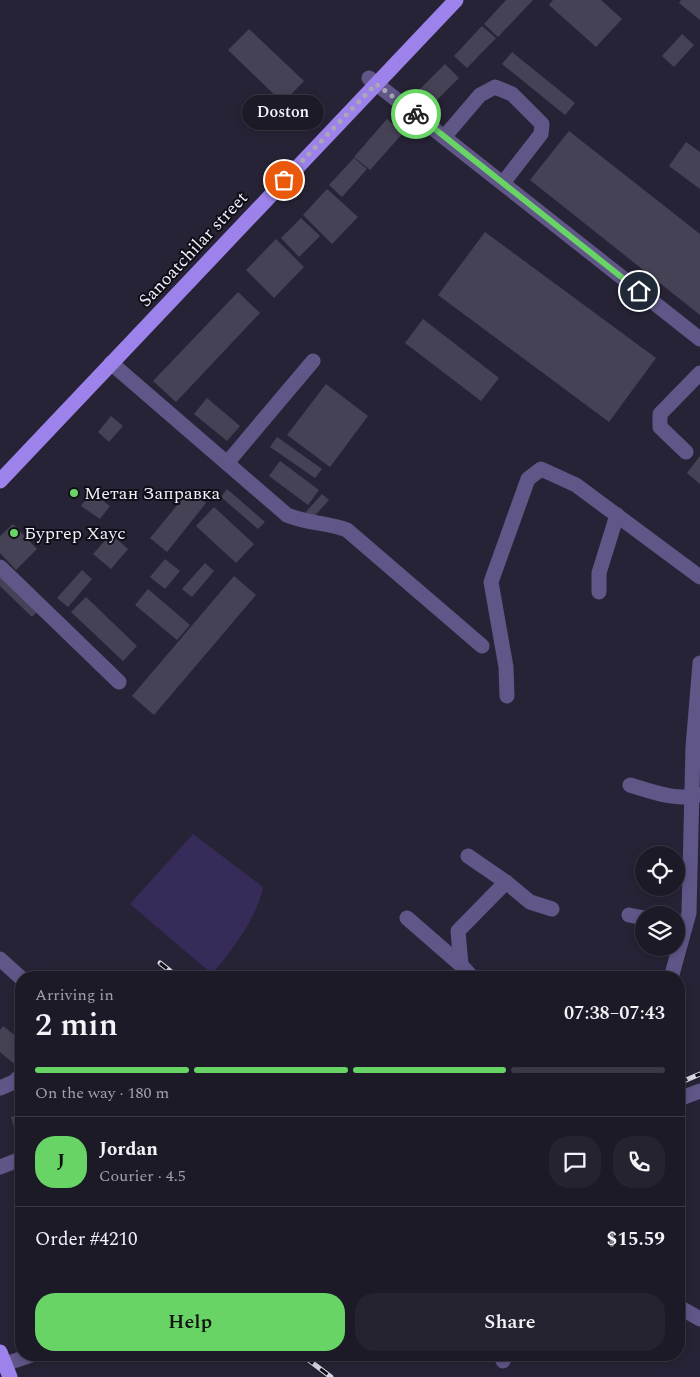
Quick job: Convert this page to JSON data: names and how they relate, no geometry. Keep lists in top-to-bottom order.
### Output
{
  "streets": {
    "main road": ["Sanoatchilar street"]
  },
  "places": ["Doston", "Метан Заправка", "Бургер Хаус"],
  "page": {
    "bubble": "Doston",
    "heading": ["2 min", "Arriving in", "07:38–07:43"],
    "panel": [
      "Jordan",
      "Courier · 4.5",
      "Order #4210",
      "$15.59"
    ],
    "bar": "On the way · 180 m",
    "round": "J",
    "buttons": ["Help", "Share"]
  }
}
